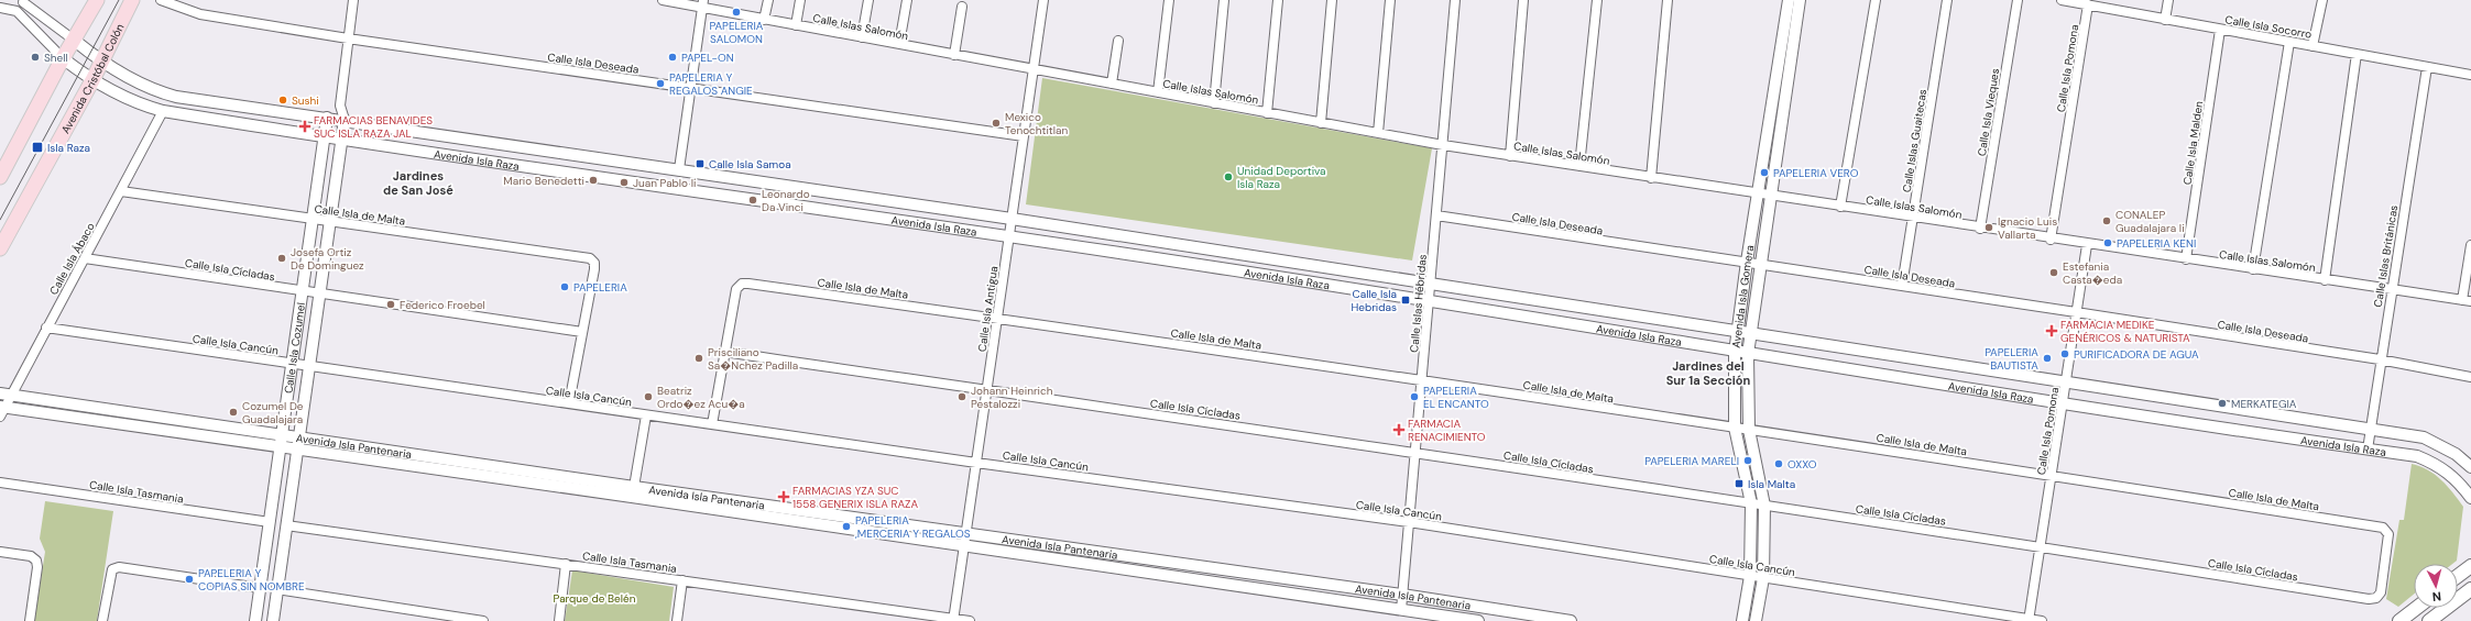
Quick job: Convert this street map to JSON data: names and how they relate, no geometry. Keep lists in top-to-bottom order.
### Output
{
  "streets": {
    "main road": ["Avenida Cristóbal Colón"],
    "street": [
      "Calle Islas Salomón",
      "Calle Isla Socorro",
      "Calle Isla Deseada",
      "Calle Isla Pomona",
      "Calle Isla Vieques",
      "Calle Islas Guaitecas",
      "Calle Isla Malden",
      "Avenida Isla Raza",
      "Calle Isla de Malta",
      "Calle Islas Británicas",
      "Calle Isla Ábaco",
      "Calle Isla Cícladas",
      "Avenida Isla Gomera",
      "Calle Islas Hébridas",
      "Calle Isla Antigua",
      "Calle Isla Cancún",
      "Calle Isla Cozumel",
      "Avenida Isla Pantenaria",
      "Calle Isla Tasmania"
    ]
  },
  "crossings": [
    ["Calle Islas Salomón", "Calle Isla Pomona"],
    ["Calle Islas Salomón", "Calle Isla Vieques"],
    ["Calle Islas Salomón", "Calle Islas Guaitecas"],
    ["Calle Islas Salomón", "Calle Isla Malden"],
    ["Calle Islas Salomón", "Calle Islas Británicas"],
    ["Calle Islas Salomón", "Avenida Isla Gomera"],
    ["Calle Islas Salomón", "Calle Islas Hébridas"],
    ["Calle Islas Salomón", "Calle Isla Antigua"],
    ["Calle Isla Socorro", "Calle Isla Pomona"],
    ["Calle Isla Socorro", "Calle Isla Malden"],
    ["Calle Isla Socorro", "Calle Islas Británicas"],
    ["Calle Isla Deseada", "Calle Isla Pomona"],
    ["Calle Isla Deseada", "Calle Islas Guaitecas"],
    ["Calle Isla Deseada", "Calle Islas Británicas"],
    ["Calle Isla Deseada", "Avenida Isla Gomera"],
    ["Calle Isla Deseada", "Calle Islas Hébridas"],
    ["Calle Isla Deseada", "Calle Isla Antigua"],
    ["Calle Isla Deseada", "Calle Isla Cozumel"],
    ["Calle Isla Pomona", "Avenida Isla Raza"],
    ["Calle Isla Pomona", "Calle Isla de Malta"],
    ["Calle Isla Pomona", "Calle Isla Cícladas"],
    ["Calle Isla Pomona", "Calle Isla Cancún"],
    ["Avenida Cristóbal Colón", "Avenida Isla Raza"],
    ["Avenida Isla Raza", "Calle Islas Británicas"],
    ["Avenida Isla Raza", "Calle Isla Ábaco"],
    ["Avenida Isla Raza", "Avenida Isla Gomera"],
    ["Avenida Isla Raza", "Calle Islas Hébridas"],
    ["Avenida Isla Raza", "Calle Isla Antigua"],
    ["Avenida Isla Raza", "Calle Isla Cozumel"],
    ["Calle Isla de Malta", "Calle Isla Ábaco"],
    ["Calle Isla de Malta", "Calle Isla Cícladas"],
    ["Calle Isla de Malta", "Avenida Isla Gomera"],
    ["Calle Isla de Malta", "Calle Islas Hébridas"],
    ["Calle Isla de Malta", "Calle Isla Antigua"],
    ["Calle Isla de Malta", "Calle Isla Cozumel"],
    ["Calle Isla Ábaco", "Calle Isla Cícladas"],
    ["Calle Isla Ábaco", "Calle Isla Cancún"],
    ["Calle Isla Ábaco", "Avenida Isla Pantenaria"],
    ["Calle Isla Cícladas", "Avenida Isla Gomera"],
    ["Calle Isla Cícladas", "Calle Islas Hébridas"],
    ["Calle Isla Cícladas", "Calle Isla Antigua"],
    ["Calle Isla Cícladas", "Calle Isla Cozumel"],
    ["Avenida Isla Gomera", "Calle Isla Cancún"],
    ["Calle Islas Hébridas", "Calle Isla Cancún"],
    ["Calle Islas Hébridas", "Avenida Isla Pantenaria"],
    ["Calle Isla Antigua", "Calle Isla Cancún"],
    ["Calle Isla Antigua", "Avenida Isla Pantenaria"],
    ["Calle Isla Antigua", "Calle Isla Tasmania"],
    ["Calle Isla Cancún", "Calle Isla Cozumel"],
    ["Calle Isla Cozumel", "Avenida Isla Pantenaria"],
    ["Calle Isla Cozumel", "Calle Isla Tasmania"]
  ],
  "districts": ["Jardines de San José", "Jardines del Sur 1a Sección"],
  "parks": ["Parque de Belén"],
  "places": {
    "other": [
      "PAPELERIA SALOMON",
      "Shell",
      "PAPEL-ON",
      "PAPELERIA Y REGALOS ANGIE",
      "Sushi",
      "Mexico Tenochtitlan",
      "PAPELERIA VERO",
      "Unidad Deportiva Isla Raza",
      "Mario Benedetti",
      "Juan Pablo Ii",
      "Leonardo Da Vinci",
      "CONALEP Guadalajara Ii",
      "Ignacio Luis Vallarta",
      "PAPELERIA KENI",
      "Josefa Ortiz De Dominguez",
      "Estefania Casta�eda",
      "PAPELERIA",
      "Federico Froebel",
      "PURIFICADORA DE AGUA",
      "Prisciliano Sa�Nchez Padilla",
      "PAPELERIA BAUTISTA",
      "Beatriz Ordo�ez Acu�a",
      "Johann Heinrich Pestalozzi",
      "PAPELERIA EL ENCANTO",
      "MERKATEGIA",
      "Cozumel De Guadalajara",
      "PAPELERIA MARELI",
      "OXXO",
      "PAPELERIA ,MERCERIA Y REGALOS",
      "PAPELERIA Y COPIAS SIN NOMBRE"
    ],
    "health": [
      "FARMACIAS BENAVIDES SUC ISLA RAZA JAL",
      "FARMACIA MEDIKE GENÉRICOS & NATURISTA",
      "FARMACIA RENACIMIENTO",
      "FARMACIAS YZA SUC 1558 GENERIX ISLA RAZA"
    ],
    "transit": [
      "Isla Raza",
      "Calle Isla Samoa",
      "Calle Isla Hebridas",
      "Isla Malta"
    ]
  },
  "north": "bottom"
}
